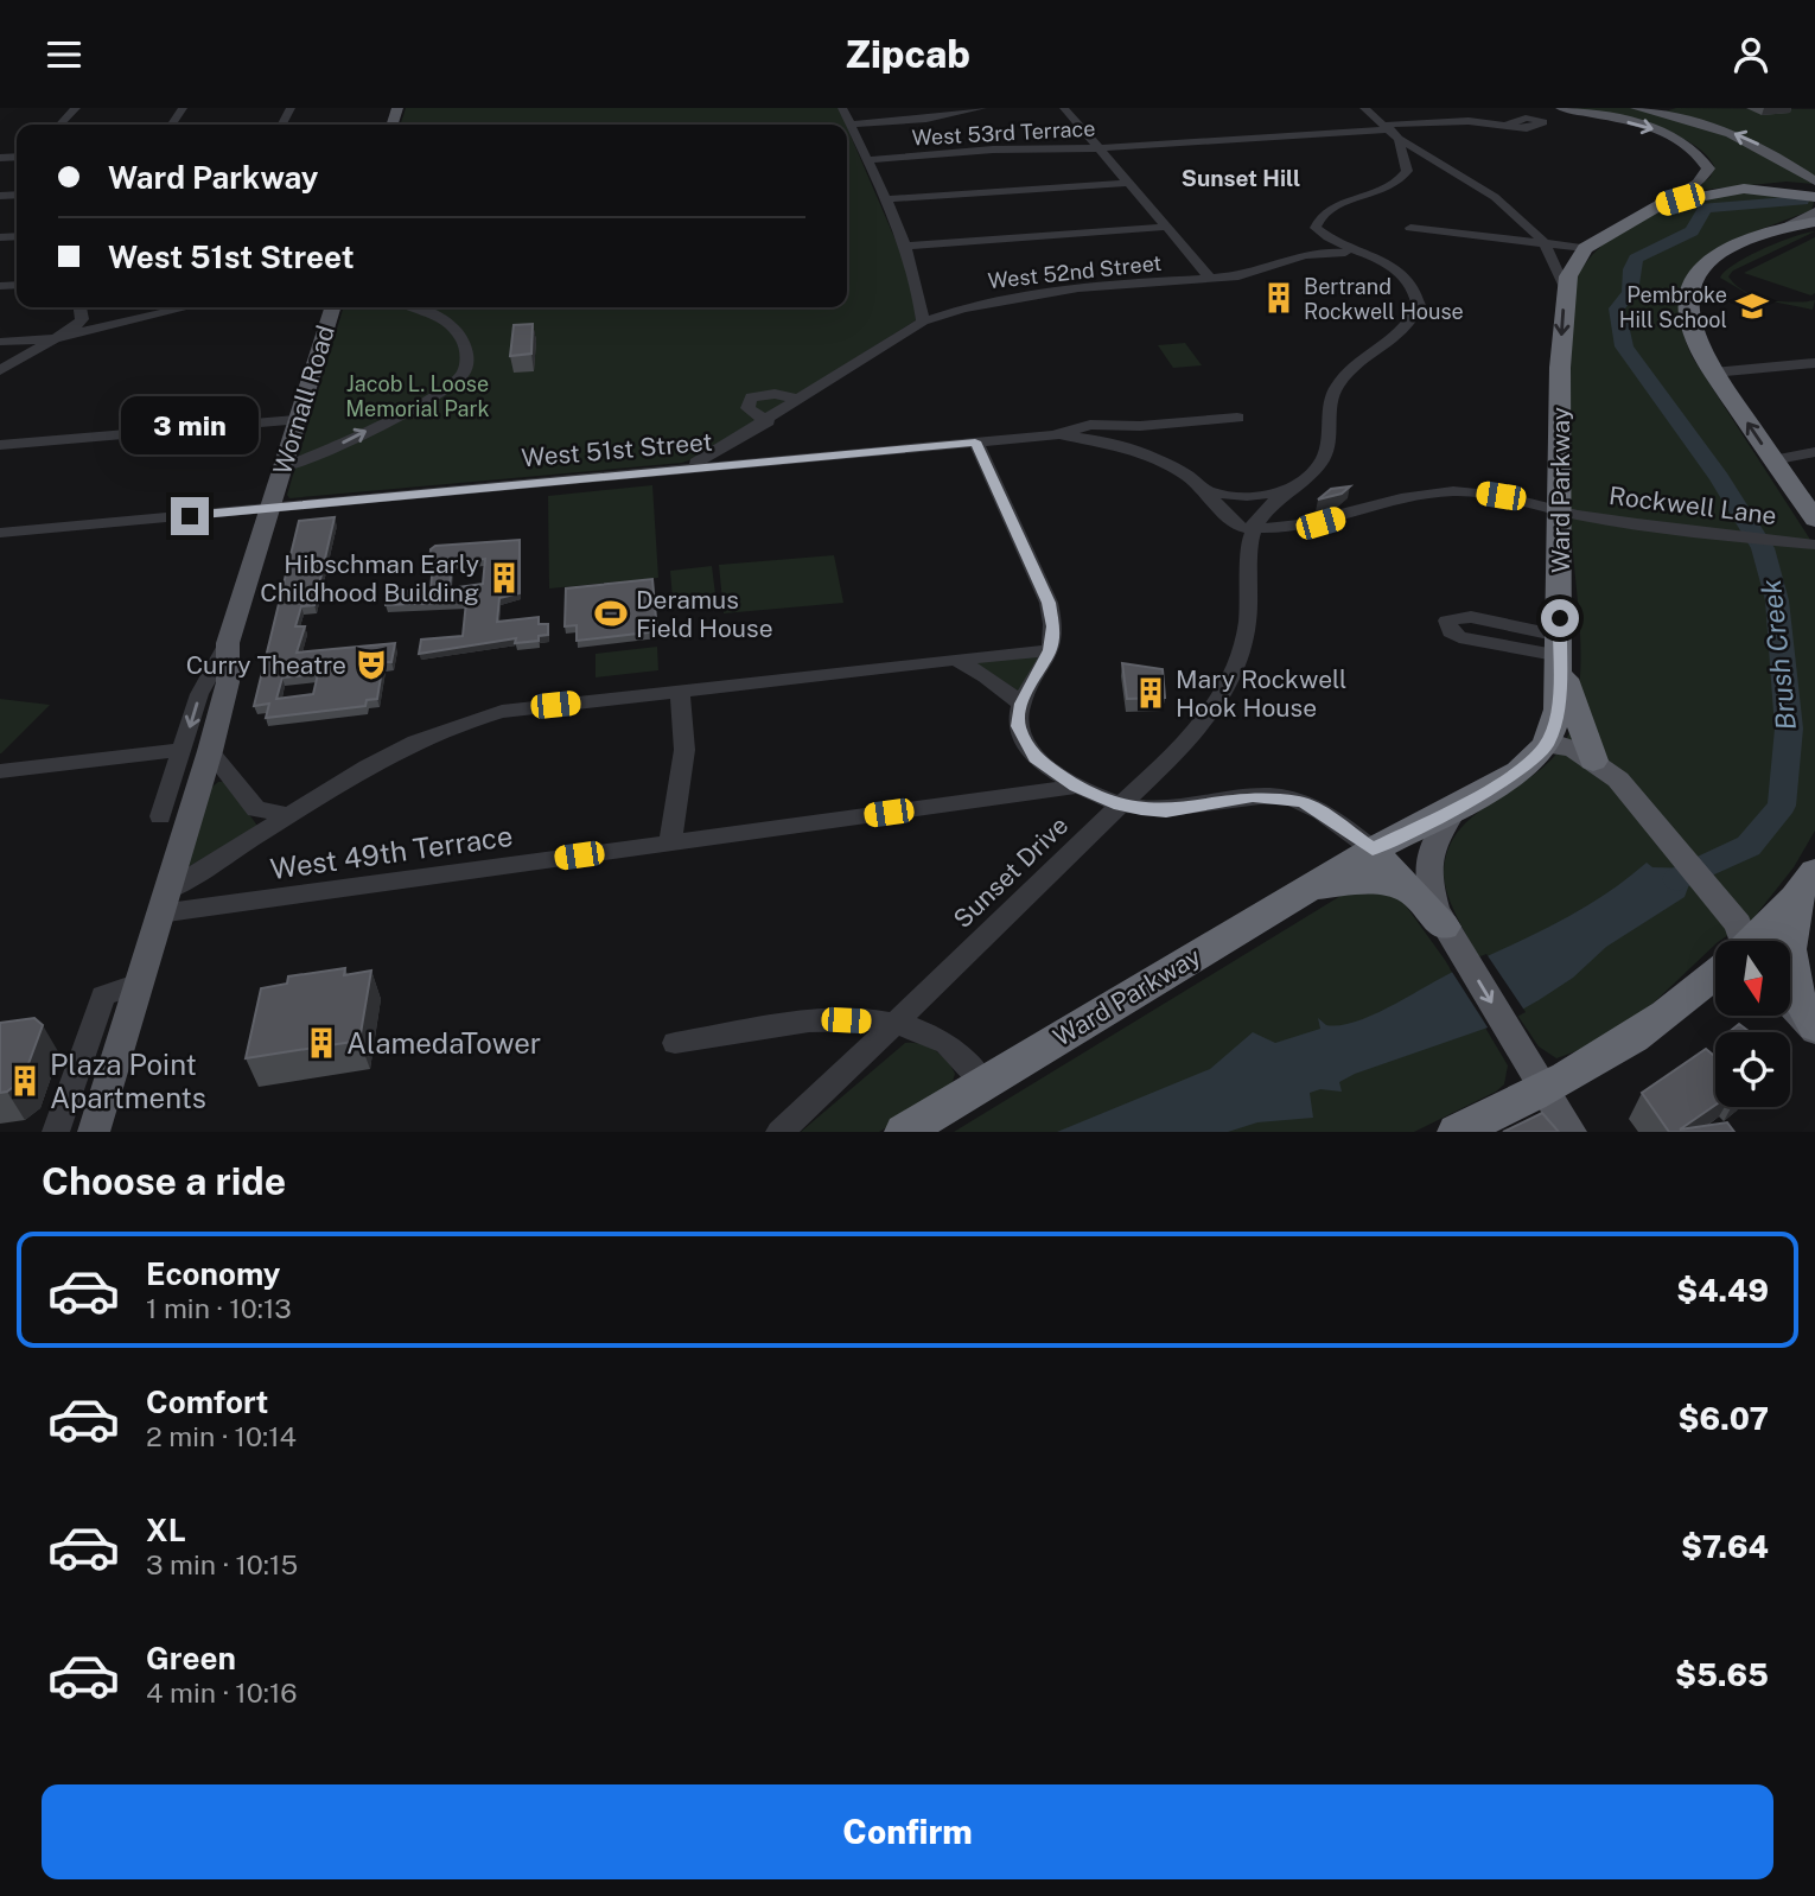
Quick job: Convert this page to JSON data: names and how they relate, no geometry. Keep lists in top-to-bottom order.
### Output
{
  "streets": {
    "highway": ["Ward Parkway"],
    "main road": ["Wornall Road"],
    "street": [
      "West 53rd Terrace",
      "West 52nd Street",
      "West 51st Street",
      "Rockwell Lane",
      "West 49th Terrace",
      "Sunset Drive"
    ]
  },
  "crossings": [
    ["West 52nd Street", "West 51st Street"],
    ["Wornall Road", "West 51st Street"],
    ["Wornall Road", "West 49th Terrace"],
    ["Ward Parkway", "Rockwell Lane"],
    ["Rockwell Lane", "Sunset Drive"]
  ],
  "districts": ["Sunset Hill"],
  "water": ["Brush Creek"],
  "parks": ["Jacob L. Loose Memorial Park"],
  "places": {
    "building": [
      "Bertrand Rockwell House",
      "Hibschman Early Childhood Building",
      "Mary Rockwell Hook House",
      "AlamedaTower",
      "Plaza Point Apartments"
    ],
    "school or university": ["Pembroke Hill School"],
    "sports": ["Deramus Field House"],
    "theatre": ["Curry Theatre"]
  },
  "north": "bottom",
  "page": {
    "header": "Zipcab",
    "banner": ["Ward Parkway", "West 51st Street"],
    "bubble": "3 min",
    "heading": "Choose a ride",
    "list": [
      {
        "name": "Economy",
        "note": "1 min · 10:13",
        "value": "$4.49"
      },
      {
        "name": "Comfort",
        "note": "2 min · 10:14",
        "value": "$6.07"
      },
      {
        "name": "XL",
        "note": "3 min · 10:15",
        "value": "$7.64"
      },
      {
        "name": "Green",
        "note": "4 min · 10:16",
        "value": "$5.65"
      }
    ],
    "buttons": "Confirm"
  }
}
